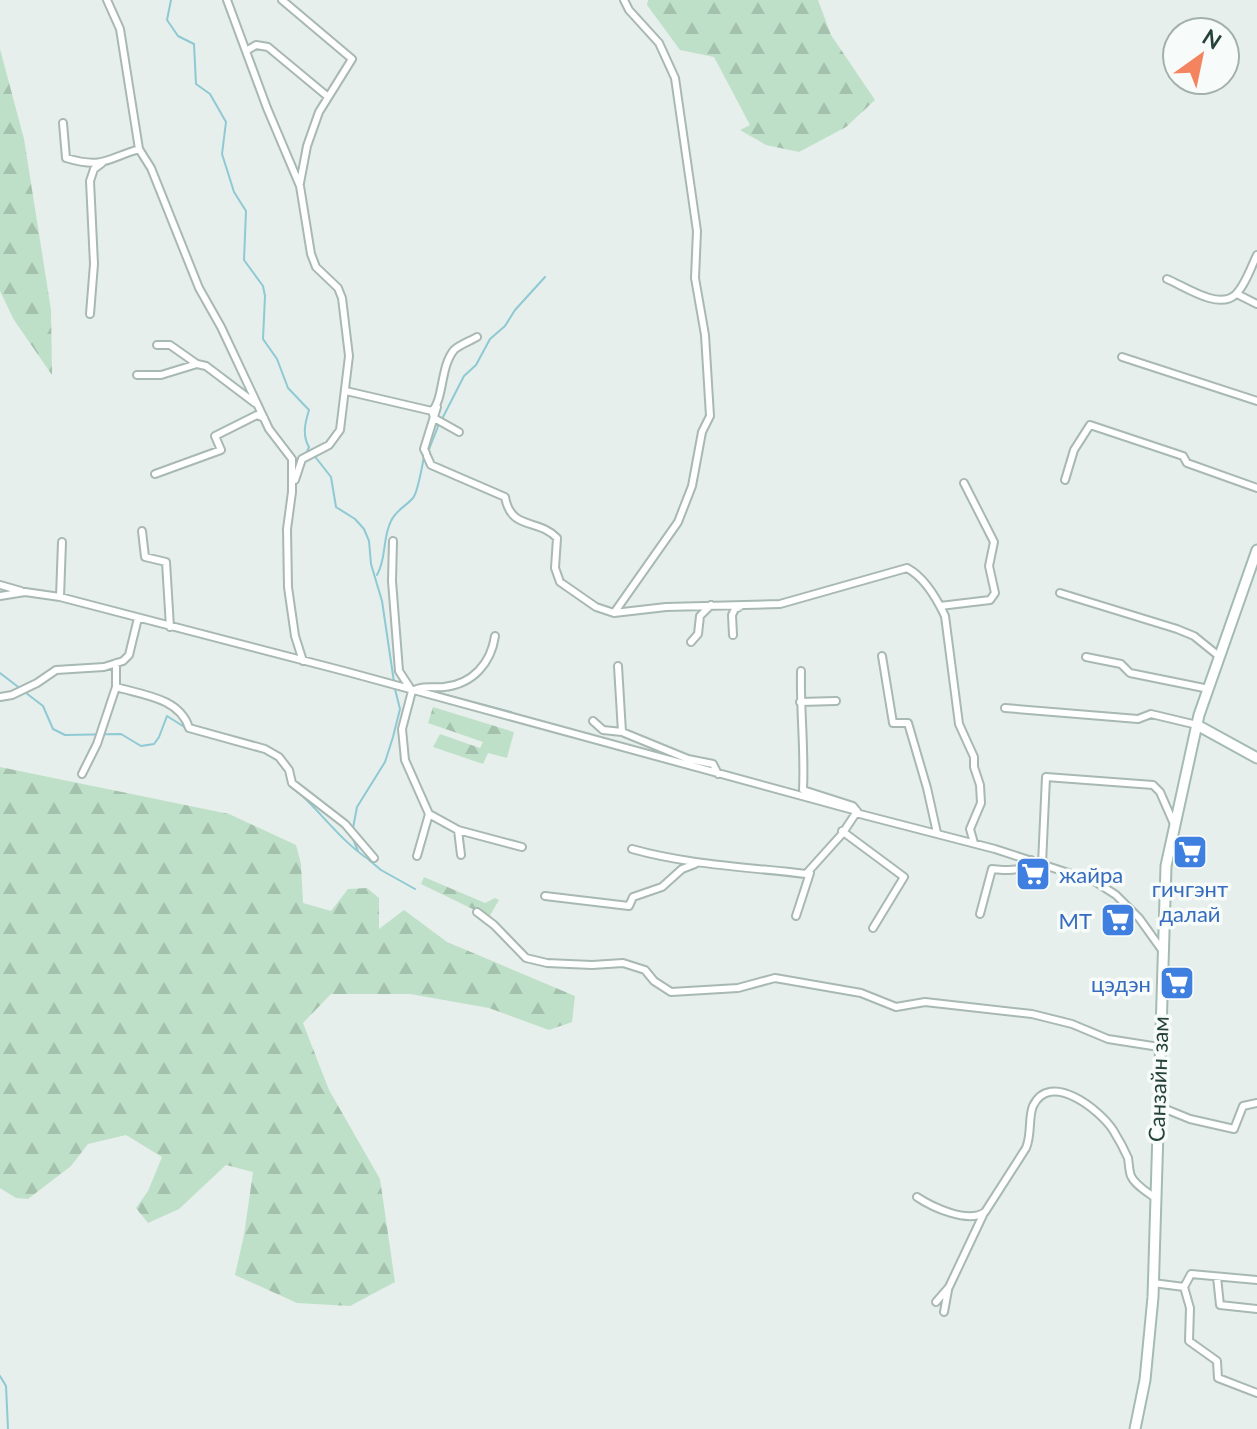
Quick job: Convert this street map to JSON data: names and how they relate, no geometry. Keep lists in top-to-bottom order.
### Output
{
  "streets": {
    "main road": ["Санзайн зам"]
  },
  "places": {
    "supermarket": [
      "гичгэнт далай",
      "жайра",
      "MT",
      "цэдэн"
    ]
  },
  "north": "top right"
}
